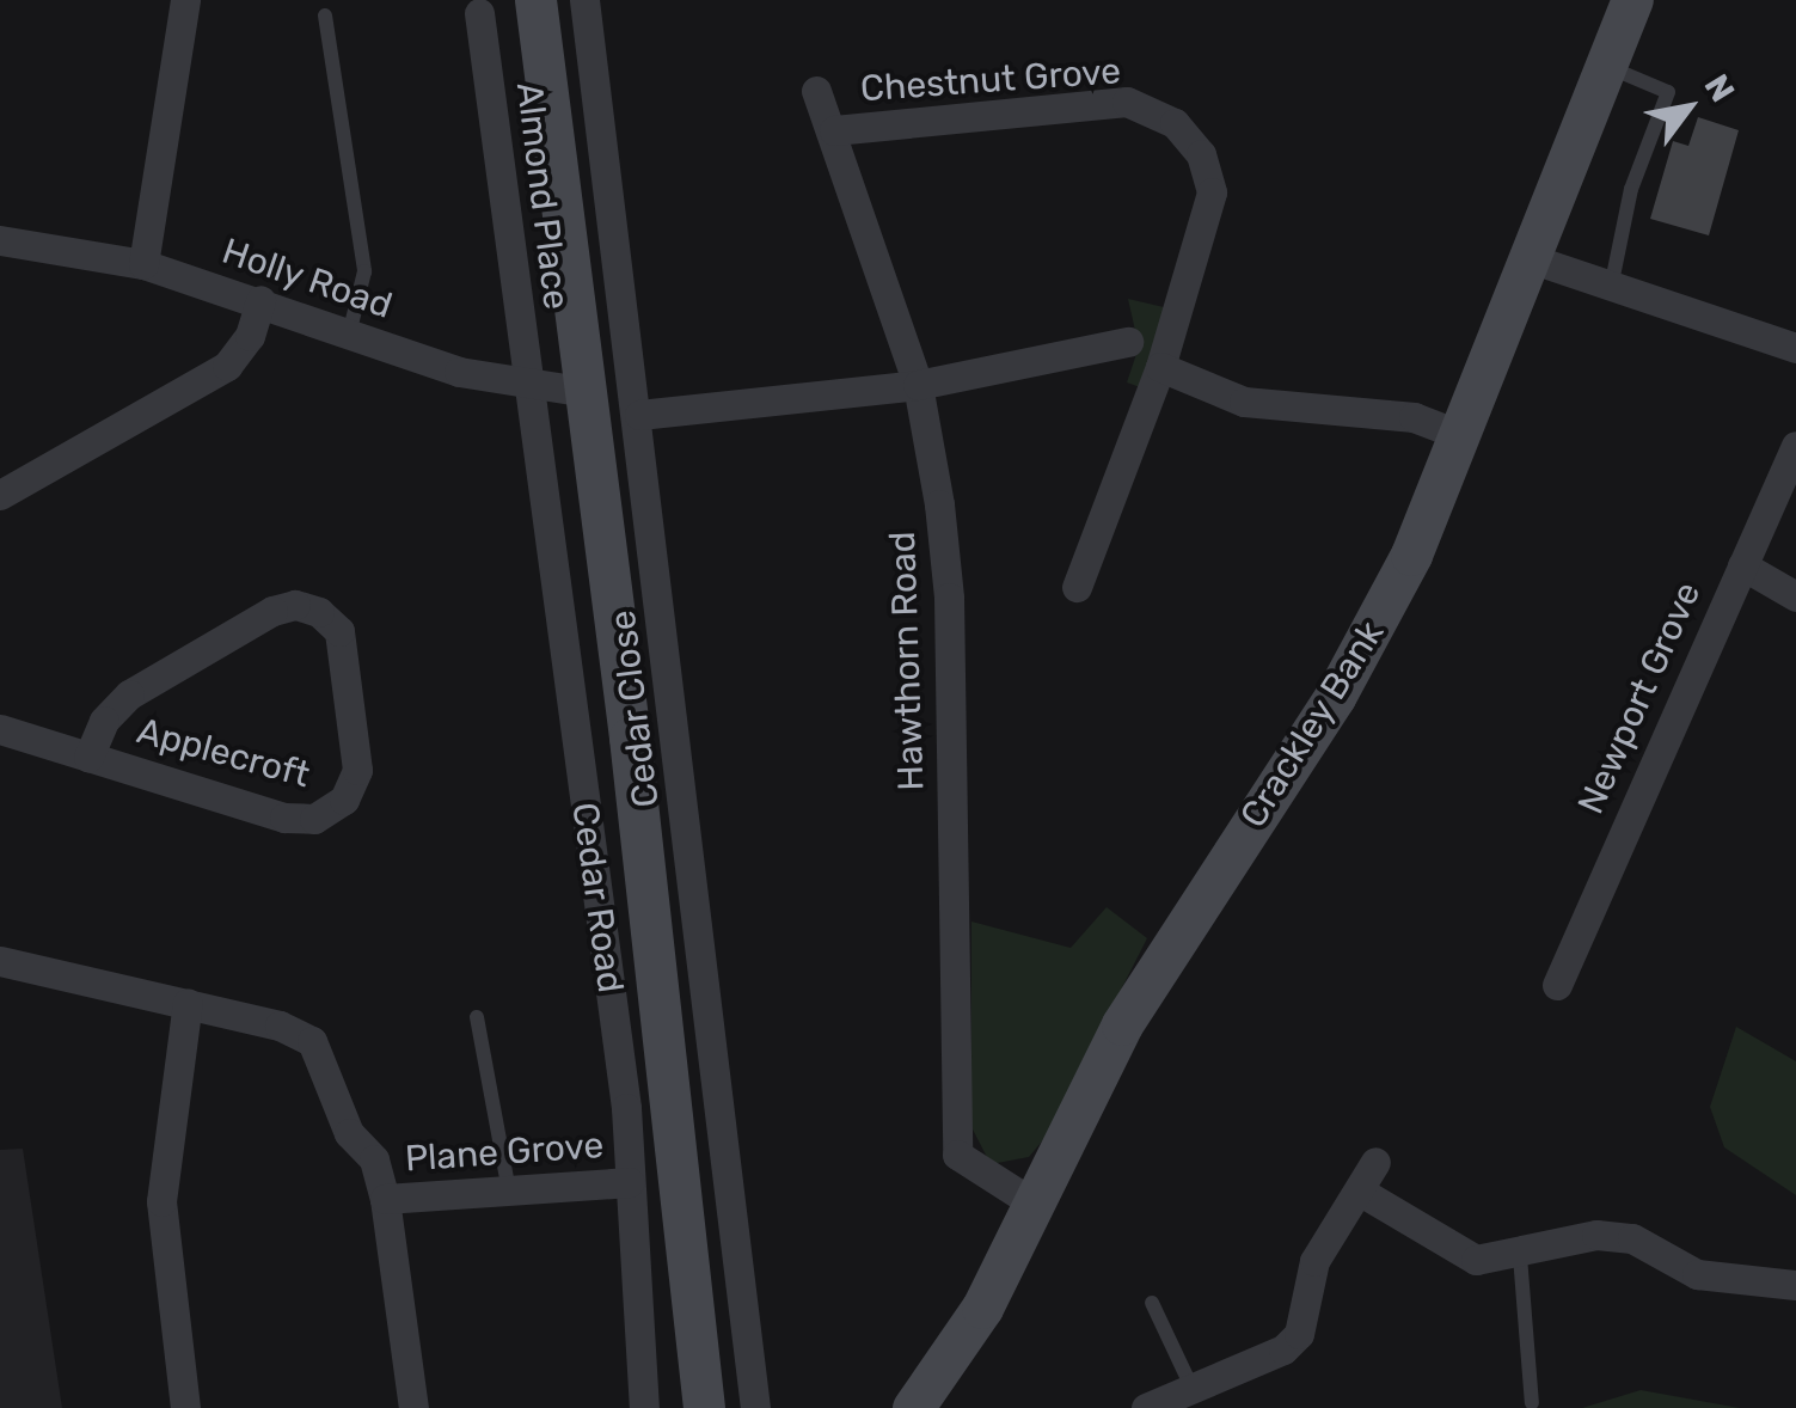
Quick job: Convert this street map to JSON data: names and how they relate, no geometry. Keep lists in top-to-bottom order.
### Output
{
  "streets": {
    "street": [
      "Chestnut Grove",
      "Almond Place",
      "Holly Road",
      "Hawthorn Road",
      "Newport Grove",
      "Cedar Close",
      "Crackley Bank",
      "Applecroft",
      "Cedar Road",
      "Plane Grove"
    ]
  },
  "crossings": [
    ["Chestnut Grove", "Hawthorn Road"],
    ["Almond Place", "Holly Road"],
    ["Almond Place", "Cedar Road"],
    ["Holly Road", "Cedar Road"],
    ["Hawthorn Road", "Crackley Bank"],
    ["Cedar Close", "Cedar Road"],
    ["Cedar Road", "Plane Grove"]
  ],
  "north": "top right"
}
